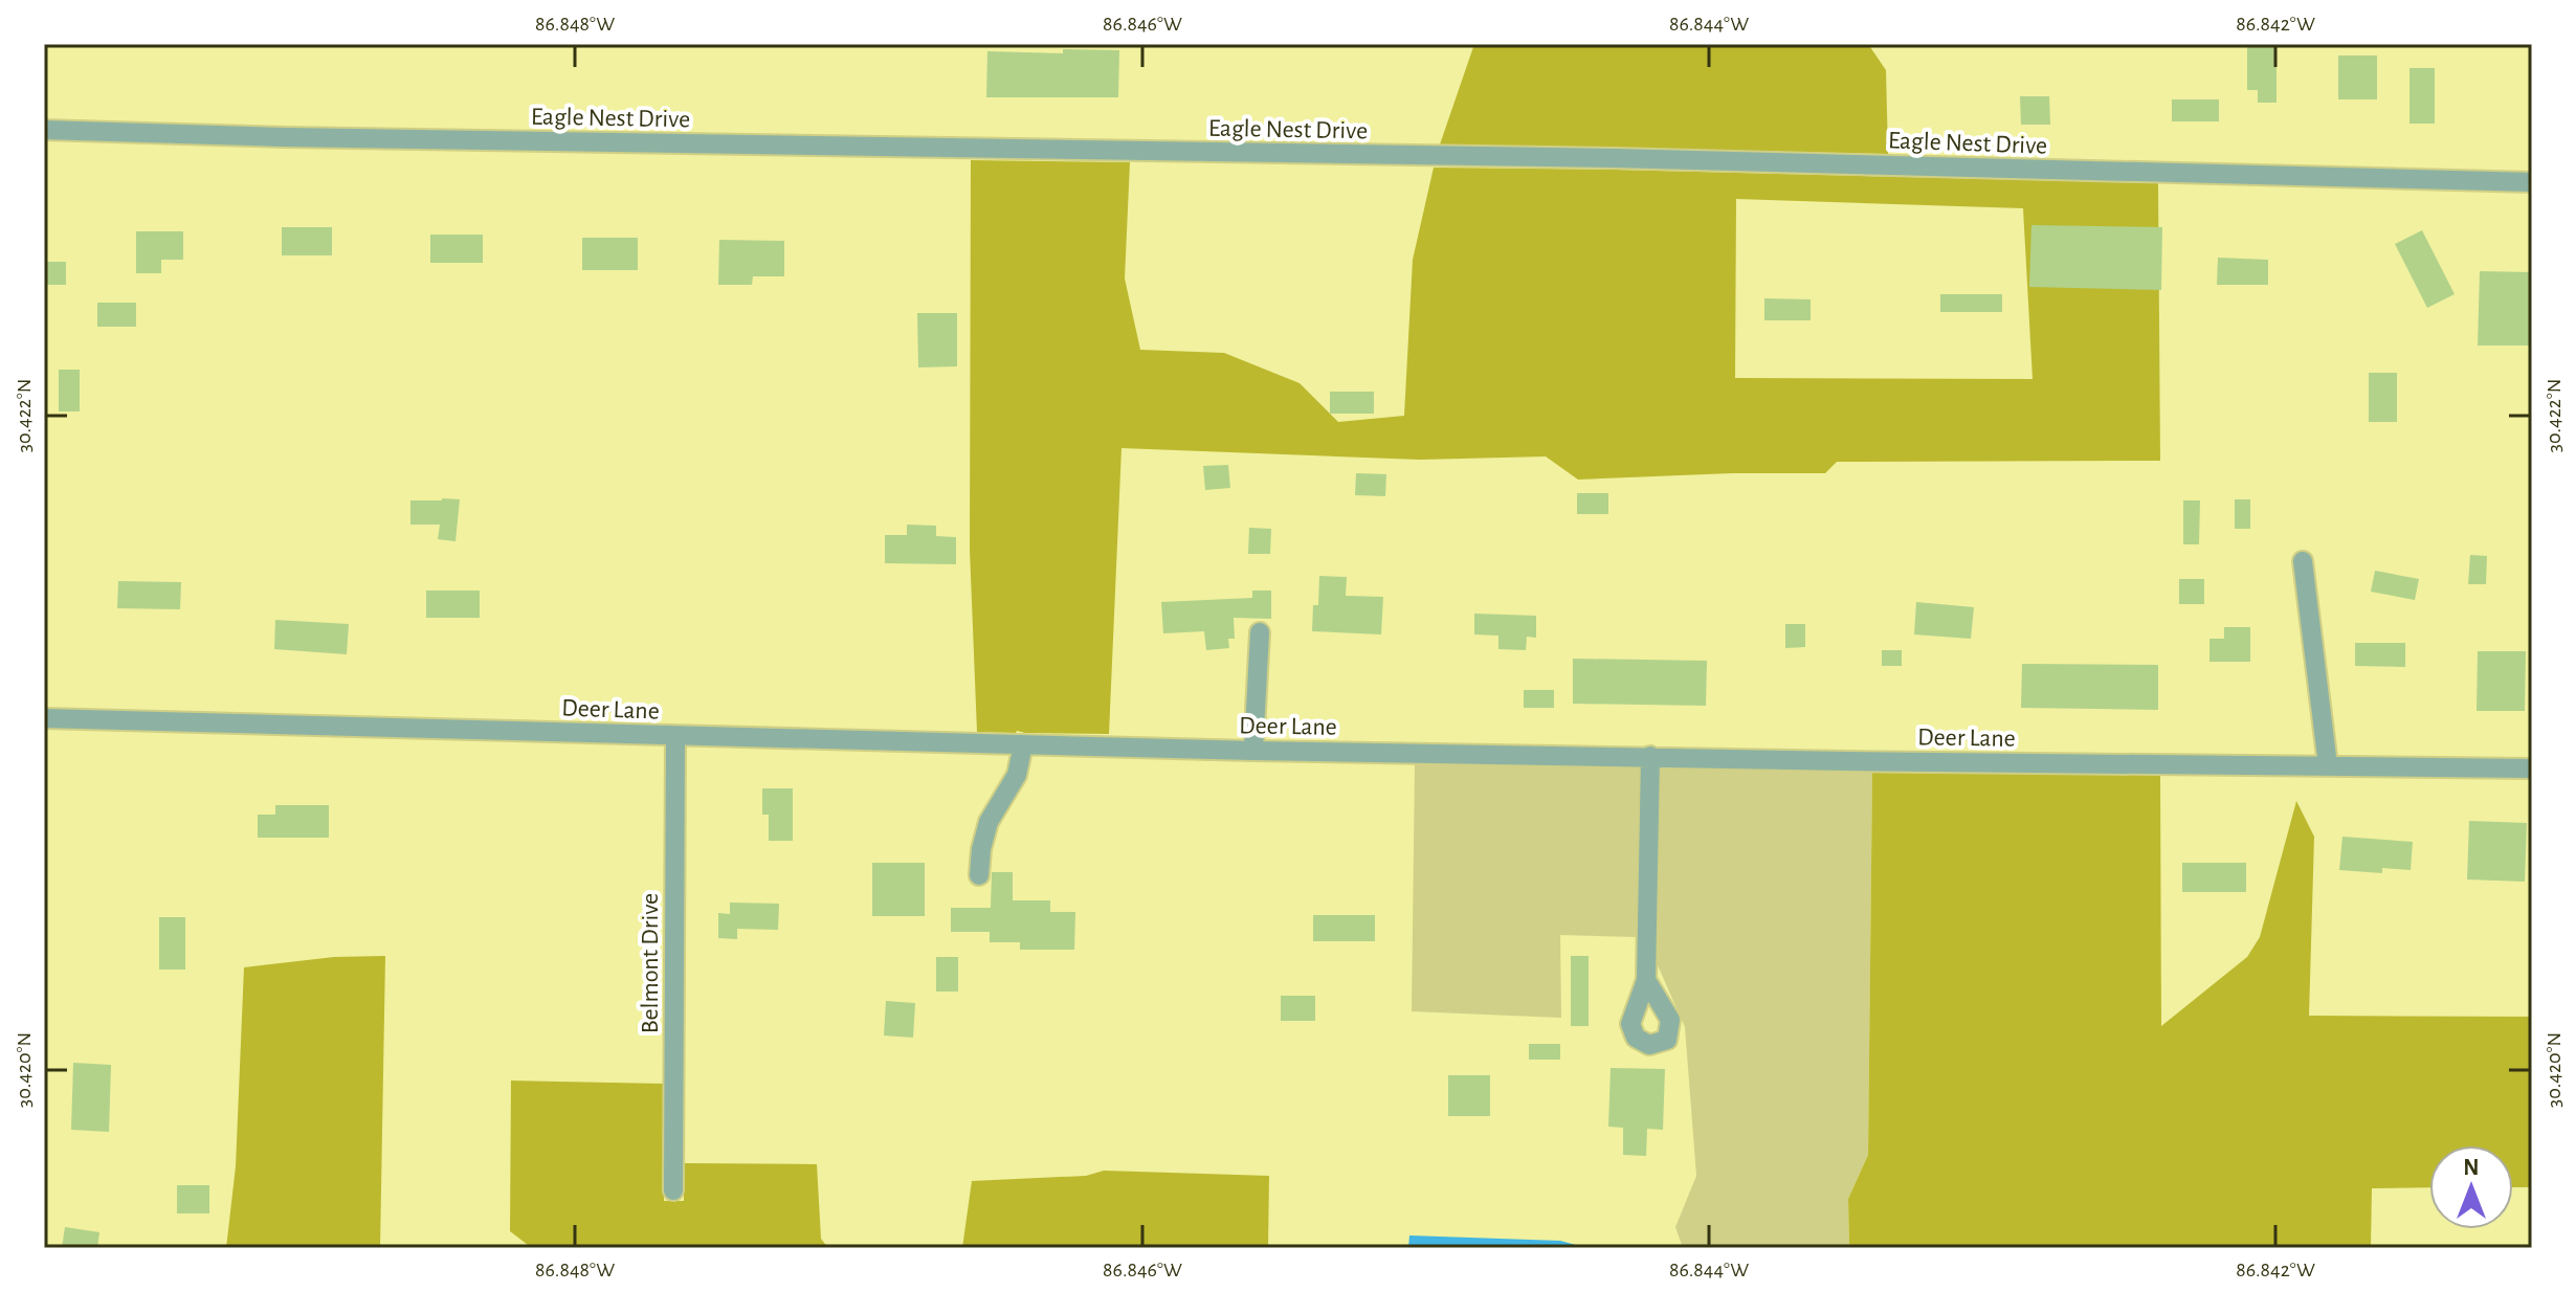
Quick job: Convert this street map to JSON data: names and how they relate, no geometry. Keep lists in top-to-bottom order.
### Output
{
  "streets": {
    "street": ["Eagle Nest Drive", "Deer Lane", "Belmont Drive"]
  },
  "crossings": [
    ["Deer Lane", "Belmont Drive"]
  ],
  "north": "top",
  "coordinates": [
    "86.848°W",
    "86.846°W",
    "86.844°W",
    "86.842°W",
    "30.422°N",
    "30.420°N"
  ]
}
